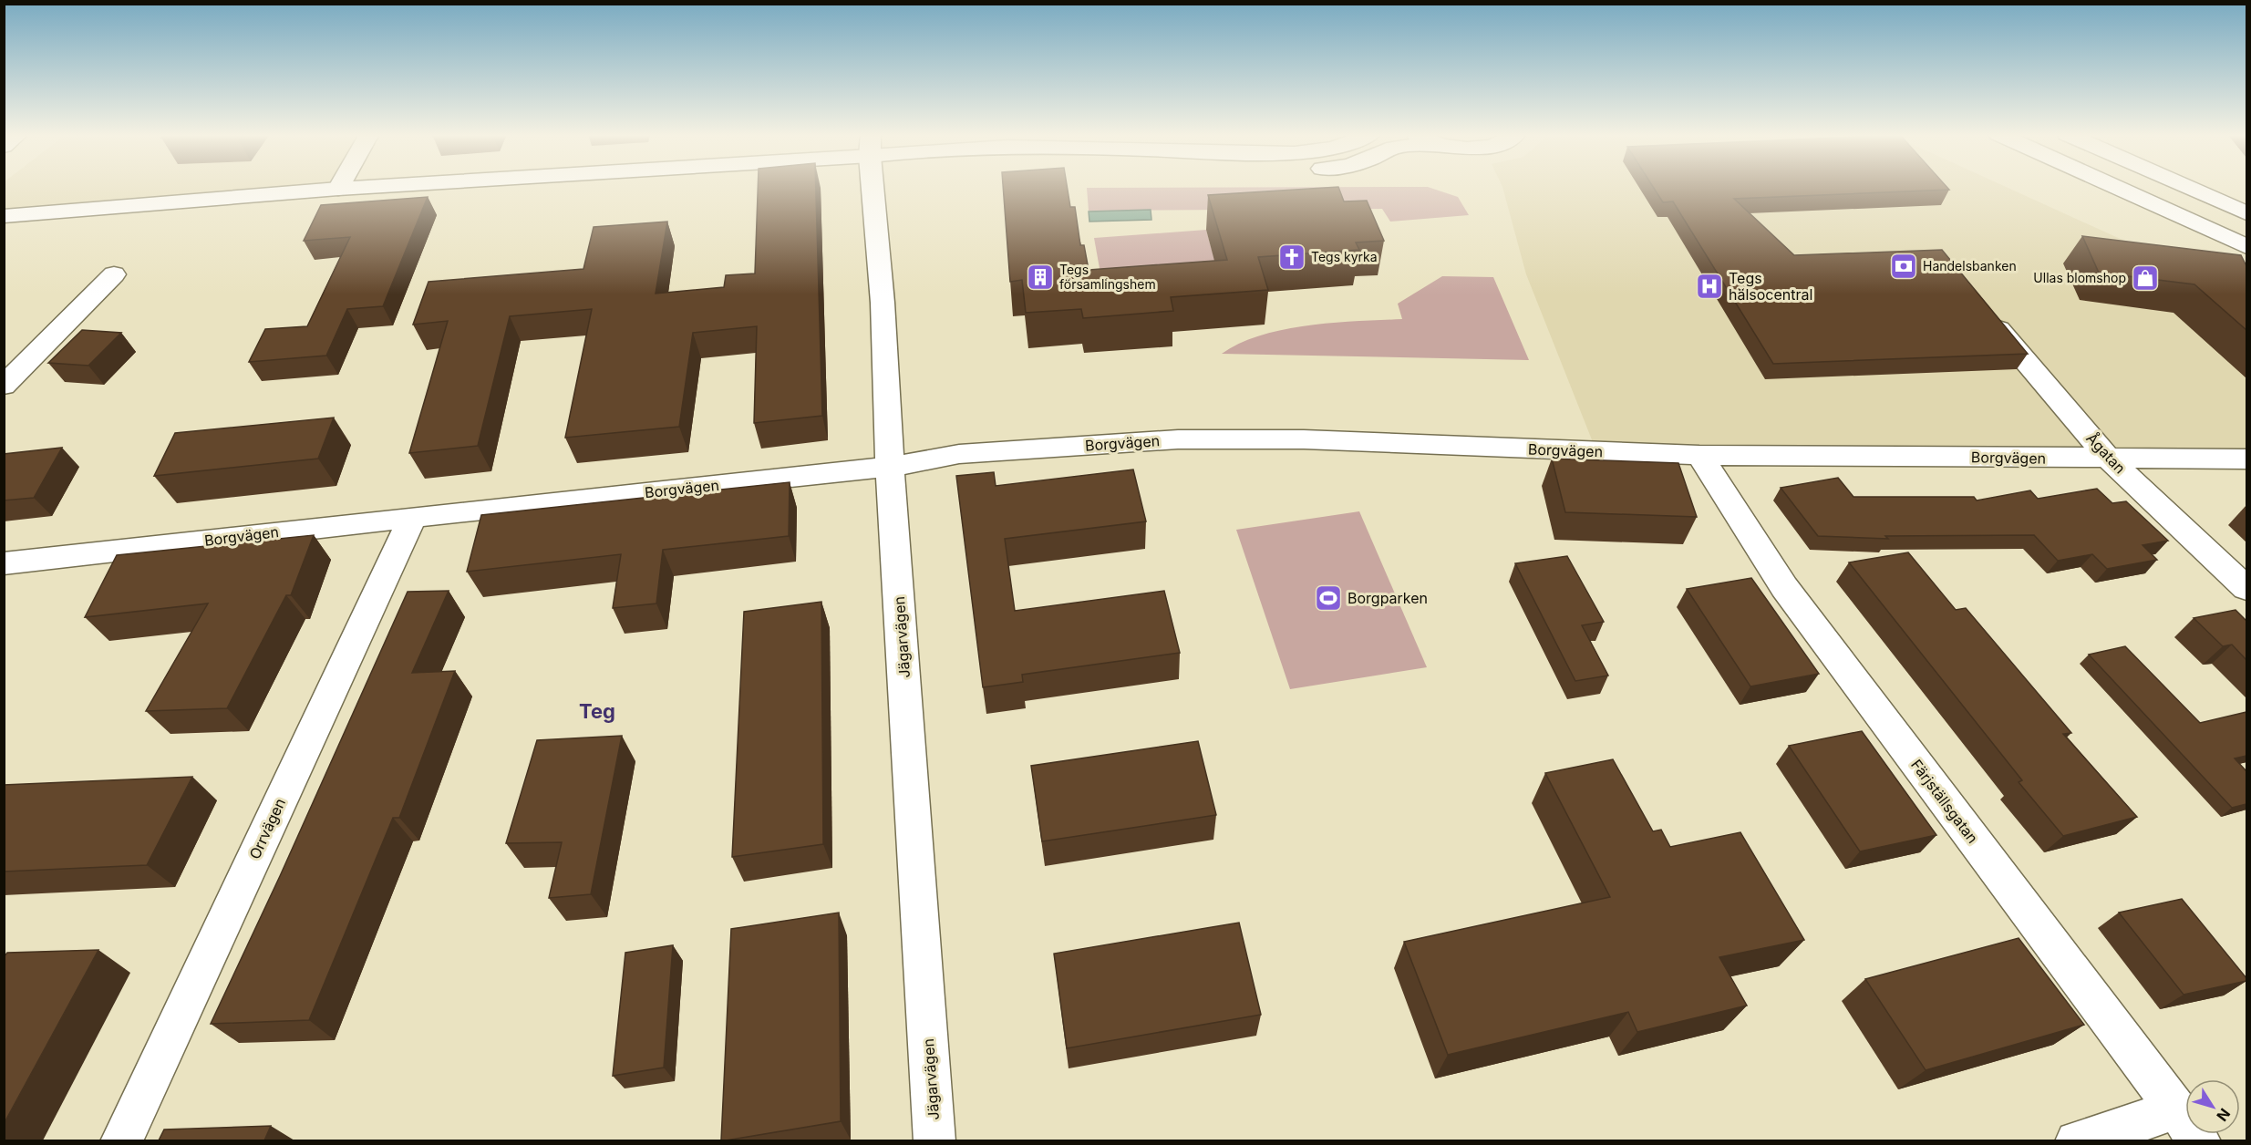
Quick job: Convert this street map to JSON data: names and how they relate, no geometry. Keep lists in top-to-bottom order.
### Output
{
  "streets": {
    "street": [
      "Borgvägen",
      "Ågatan",
      "Jägarvägen",
      "Färjställsgatan",
      "Orrvägen"
    ]
  },
  "crossings": [
    ["Borgvägen", "Ågatan"],
    ["Borgvägen", "Jägarvägen"],
    ["Borgvägen", "Färjställsgatan"],
    ["Borgvägen", "Orrvägen"]
  ],
  "districts": ["Teg"],
  "places": {
    "church": ["Tegs kyrka"],
    "bank": ["Handelsbanken"],
    "building": ["Tegs församlingshem"],
    "shop": ["Ullas blomshop"],
    "hospital": ["Tegs hälsocentral"],
    "sports": ["Borgparken"]
  },
  "north": "bottom right"
}
